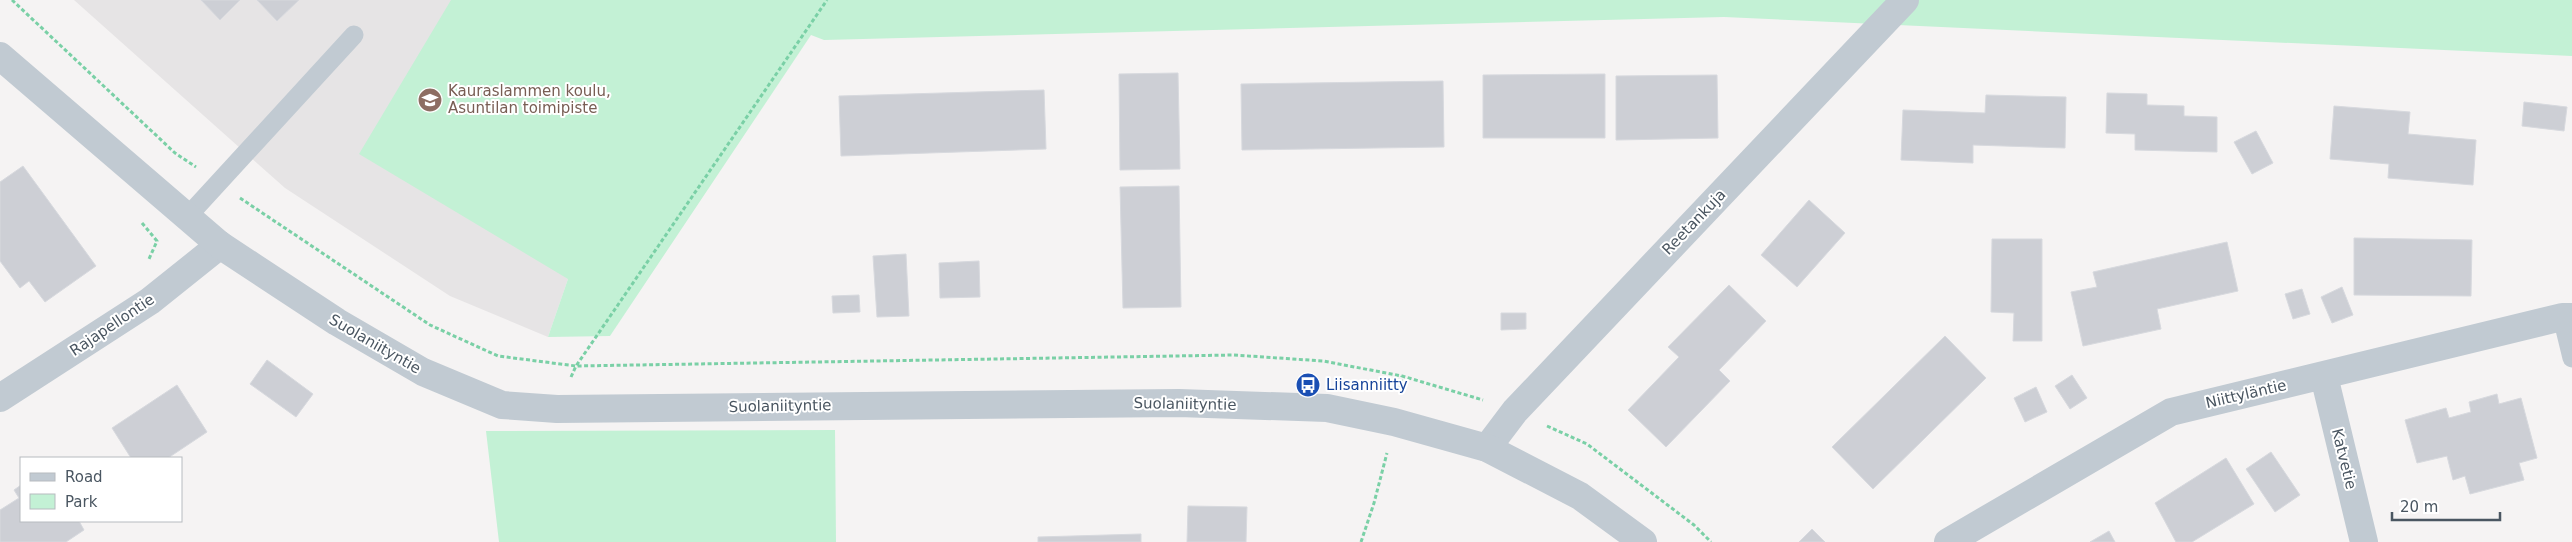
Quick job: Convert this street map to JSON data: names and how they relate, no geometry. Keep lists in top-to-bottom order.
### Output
{
  "streets": {
    "street": [
      "Reetankuja",
      "Rajapellontie",
      "Suolaniityntie",
      "Niittyläntie",
      "Katvetie"
    ]
  },
  "crossings": [
    ["Reetankuja", "Suolaniityntie"],
    ["Rajapellontie", "Suolaniityntie"],
    ["Niittyläntie", "Katvetie"]
  ],
  "places": {
    "school or university": ["Kauraslammen koulu, Asuntilan toimipiste"],
    "bus stop": ["Liisanniitty"]
  },
  "legend": ["Road", "Park"],
  "scale_bar": "20 m"
}
